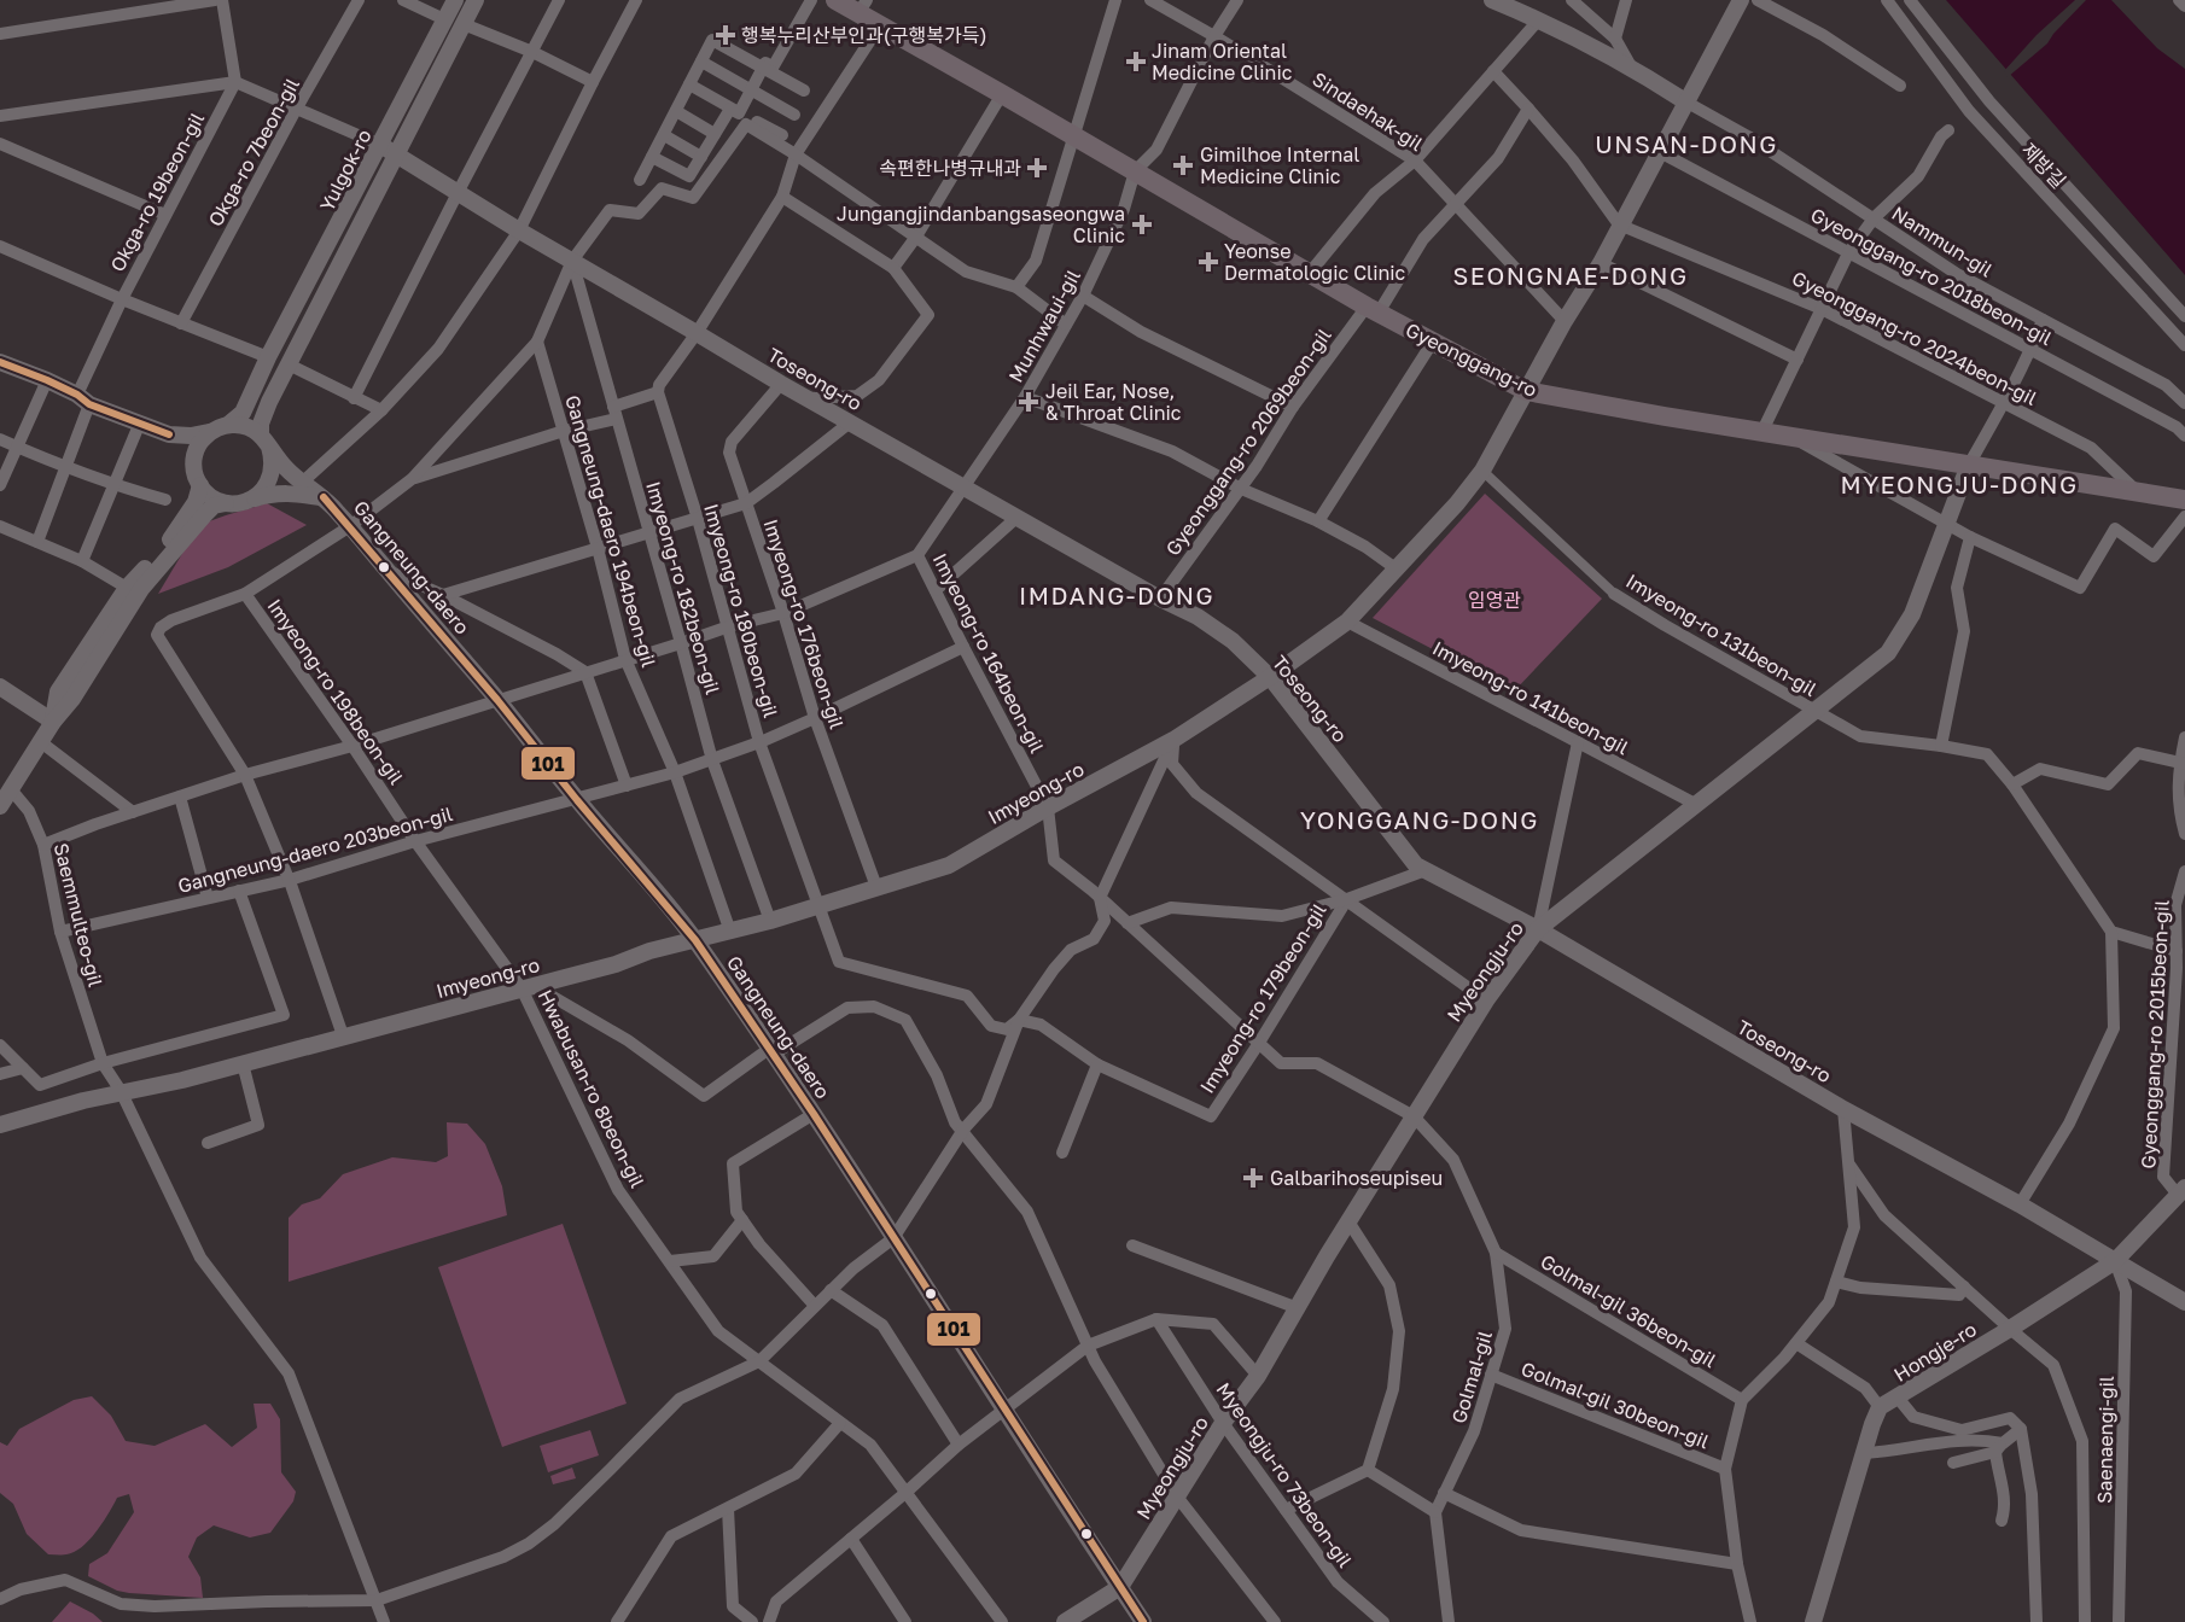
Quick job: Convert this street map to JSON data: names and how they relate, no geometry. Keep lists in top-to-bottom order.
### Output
{
  "streets": {
    "main road": ["Gyeonggang-ro"],
    "street": [
      "Sindaehak-gil",
      "Okga-ro 7beon-gil",
      "제방길",
      "Yulgok-ro",
      "Okga-ro 19beon-gil",
      "Nammun-gil",
      "Gyeonggang-ro 2018beon-gil",
      "Munhwaui-gil",
      "Gyeonggang-ro 2024beon-gil",
      "Toseong-ro",
      "Gyeonggang-ro 2069beon-gil",
      "Gangneung-daero 194beon-gil",
      "Gangneung-daero",
      "Imyeong-ro 182beon-gil",
      "Imyeong-ro 180beon-gil",
      "Imyeong-ro 176beon-gil",
      "Imyeong-ro 131beon-gil",
      "Imyeong-ro 164beon-gil",
      "Imyeong-ro 198beon-gil",
      "Imyeong-ro 141beon-gil",
      "Imyeong-ro",
      "Gangneung-daero 203beon-gil",
      "Saemmulteo-gil",
      "Myeongju-ro",
      "Imyeong-ro 179beon-gil",
      "Gyeonggang-ro 2015beon-gil",
      "Hwabusan-ro 8beon-gil",
      "Golmal-gil 36beon-gil",
      "Hongje-ro",
      "Golmal-gil",
      "Golmal-gil 30beon-gil",
      "Saenaengi-gil",
      "Myeongju-ro 73beon-gil"
    ]
  },
  "crossings": [
    ["Sindaehak-gil", "Gyeonggang-ro 2069beon-gil"],
    ["Sindaehak-gil", "Imyeong-ro"],
    ["Yulgok-ro", "Toseong-ro"],
    ["Yulgok-ro", "Gangneung-daero"],
    ["Nammun-gil", "Imyeong-ro"],
    ["Gyeonggang-ro 2018beon-gil", "Imyeong-ro"],
    ["Munhwaui-gil", "Gyeonggang-ro"],
    ["Munhwaui-gil", "Toseong-ro"],
    ["Munhwaui-gil", "Imyeong-ro 164beon-gil"],
    ["Gyeonggang-ro 2024beon-gil", "Gyeonggang-ro"],
    ["Gyeonggang-ro 2024beon-gil", "Imyeong-ro"],
    ["Gyeonggang-ro", "Gyeonggang-ro 2069beon-gil"],
    ["Gyeonggang-ro", "Imyeong-ro"],
    ["Gyeonggang-ro", "Myeongju-ro"],
    ["Toseong-ro", "Gyeonggang-ro 2069beon-gil"],
    ["Toseong-ro", "Imyeong-ro 182beon-gil"],
    ["Toseong-ro", "Imyeong-ro 176beon-gil"],
    ["Toseong-ro", "Imyeong-ro"],
    ["Toseong-ro", "Myeongju-ro"],
    ["Toseong-ro", "Hongje-ro"],
    ["Toseong-ro", "Saenaengi-gil"],
    ["Gangneung-daero 194beon-gil", "Imyeong-ro"],
    ["Gangneung-daero 194beon-gil", "Gangneung-daero 203beon-gil"],
    ["Gangneung-daero", "Imyeong-ro"],
    ["Gangneung-daero", "Gangneung-daero 203beon-gil"],
    ["Gangneung-daero", "Myeongju-ro"],
    ["Imyeong-ro 182beon-gil", "Imyeong-ro"],
    ["Imyeong-ro 182beon-gil", "Gangneung-daero 203beon-gil"],
    ["Imyeong-ro 180beon-gil", "Imyeong-ro"],
    ["Imyeong-ro 180beon-gil", "Gangneung-daero 203beon-gil"],
    ["Imyeong-ro 180beon-gil", "Imyeong-ro 179beon-gil"],
    ["Imyeong-ro 176beon-gil", "Imyeong-ro"],
    ["Imyeong-ro 176beon-gil", "Gangneung-daero 203beon-gil"],
    ["Imyeong-ro 131beon-gil", "Imyeong-ro"],
    ["Imyeong-ro 131beon-gil", "Myeongju-ro"],
    ["Imyeong-ro 164beon-gil", "Imyeong-ro"],
    ["Imyeong-ro 164beon-gil", "Gangneung-daero 203beon-gil"],
    ["Imyeong-ro 164beon-gil", "Golmal-gil"],
    ["Imyeong-ro 198beon-gil", "Imyeong-ro"],
    ["Imyeong-ro 198beon-gil", "Gangneung-daero 203beon-gil"],
    ["Imyeong-ro 198beon-gil", "Hwabusan-ro 8beon-gil"],
    ["Imyeong-ro 141beon-gil", "Imyeong-ro"],
    ["Imyeong-ro 141beon-gil", "Myeongju-ro"],
    ["Imyeong-ro", "Saemmulteo-gil"],
    ["Imyeong-ro", "Imyeong-ro 179beon-gil"],
    ["Imyeong-ro", "Hwabusan-ro 8beon-gil"],
    ["Imyeong-ro", "Golmal-gil"],
    ["Gangneung-daero 203beon-gil", "Saemmulteo-gil"],
    ["Myeongju-ro", "Golmal-gil"],
    ["Myeongju-ro", "Myeongju-ro 73beon-gil"],
    ["Imyeong-ro 179beon-gil", "Golmal-gil"],
    ["Gyeonggang-ro 2015beon-gil", "Hongje-ro"],
    ["Golmal-gil 36beon-gil", "Golmal-gil"],
    ["Hongje-ro", "Saenaengi-gil"],
    ["Golmal-gil", "Golmal-gil 30beon-gil"]
  ],
  "districts": [
    "UNSAN-DONG",
    "SEONGNAE-DONG",
    "MYEONGJU-DONG",
    "IMDANG-DONG",
    "YONGGANG-DONG"
  ],
  "parks": ["임영관"],
  "places": {
    "health": [
      "행복누리산부인과(구행복가득)",
      "Jinam Oriental Medicine Clinic",
      "Gimilhoe Internal Medicine Clinic",
      "속편한나병규내과",
      "Jungangjindanbangsaseongwa Clinic",
      "Yeonse Dermatologic Clinic",
      "Jeil Ear, Nose, & Throat Clinic",
      "Galbarihoseupiseu"
    ]
  },
  "lines": ["transit line 101"]
}
